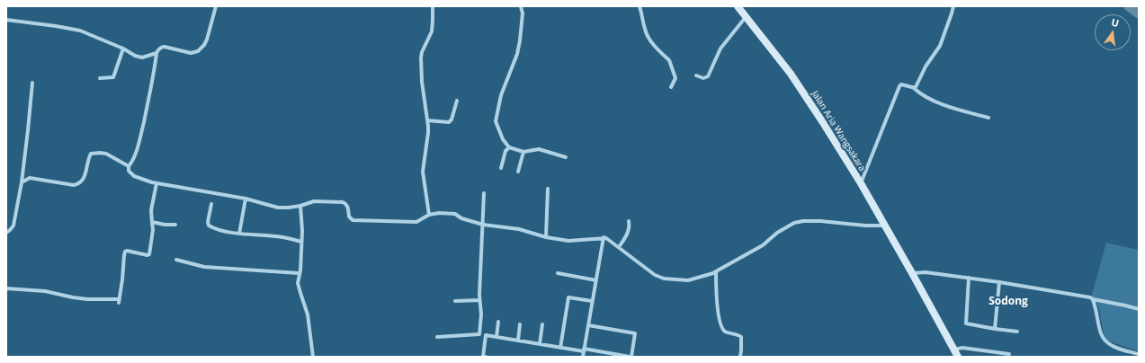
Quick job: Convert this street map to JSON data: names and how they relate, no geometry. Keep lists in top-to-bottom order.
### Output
{
  "streets": {
    "street": ["Jalan Aria Wangsakara"]
  },
  "districts": ["Sodong"],
  "north": "top"
}
